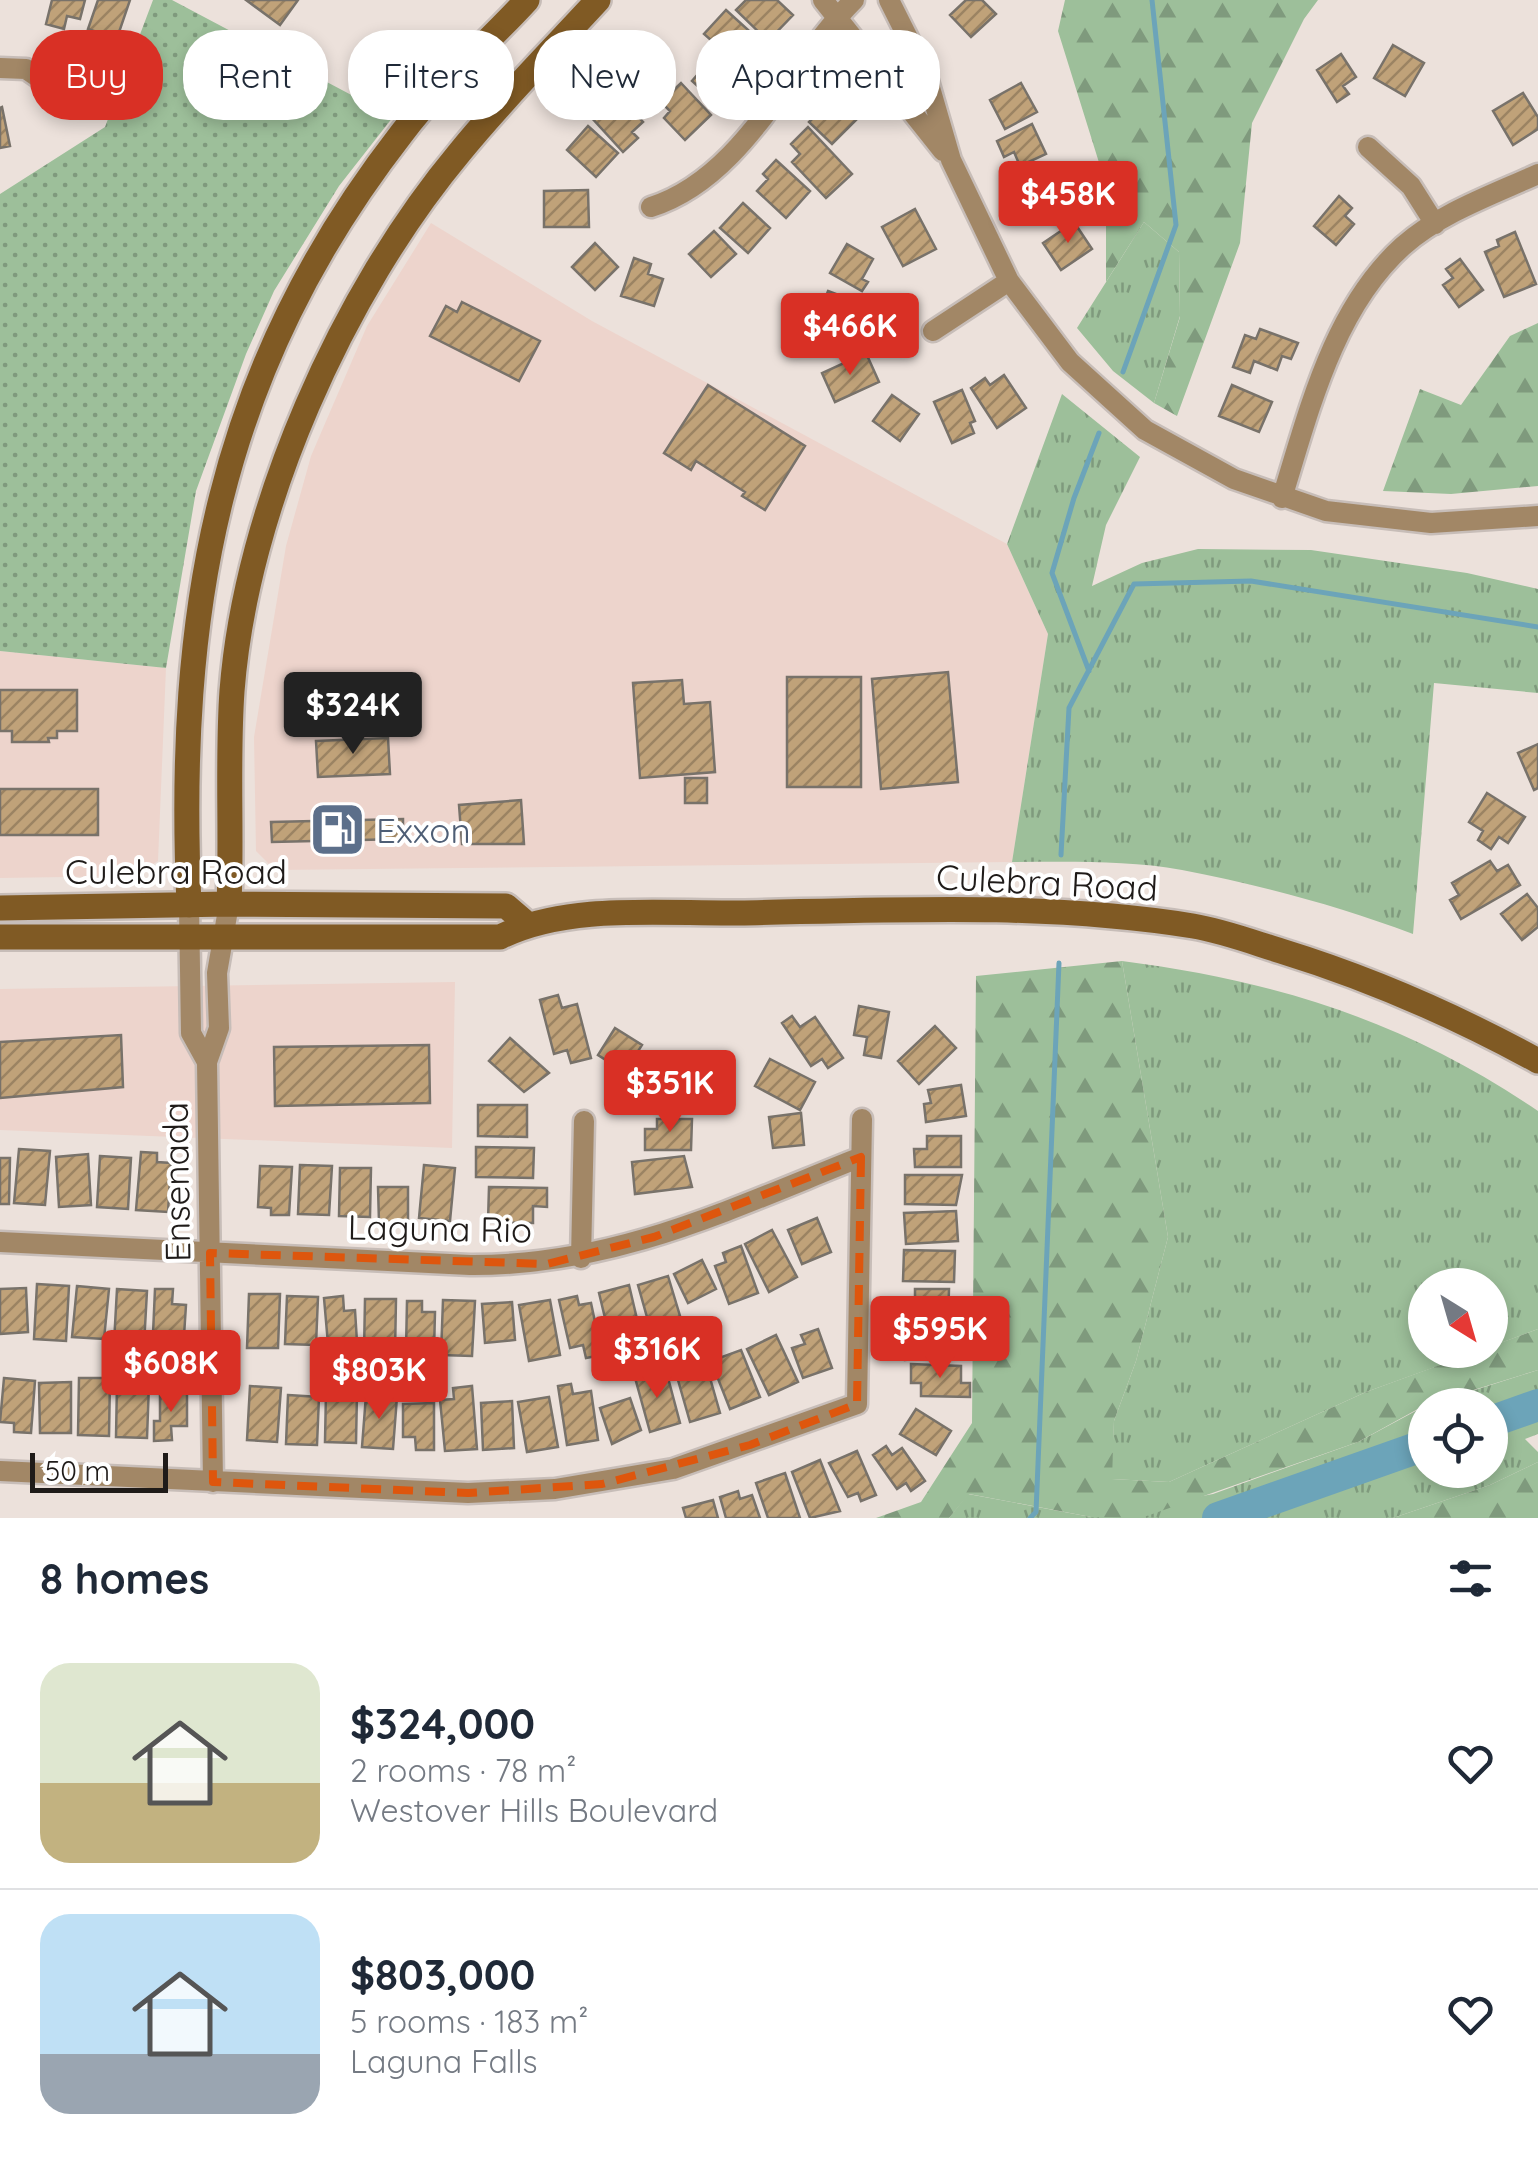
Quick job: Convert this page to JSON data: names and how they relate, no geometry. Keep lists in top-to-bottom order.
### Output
{
  "streets": {
    "main road": ["Culebra Road"],
    "street": ["Ensenada", "Laguna Rio"]
  },
  "crossings": [
    ["Culebra Road", "Ensenada"],
    ["Ensenada", "Laguna Rio"]
  ],
  "places": {
    "fuel station": ["Exxon"]
  },
  "scale_bar": "50 m",
  "north": "bottom right",
  "page": {
    "chip": [
      "Buy",
      "Rent",
      "Filters",
      "New",
      "Apartment"
    ],
    "price": [
      "$458K",
      "$466K",
      "$324K",
      "$351K",
      "$595K",
      "$316K",
      "$608K",
      "$803K"
    ],
    "scale": "50 m",
    "heading": "8 homes",
    "list": [
      {
        "name": "$324,000",
        "note": "2 rooms · 78 m² · Westover Hills Boulevard"
      },
      {
        "name": "$803,000",
        "note": "5 rooms · 183 m² · Laguna Falls"
      }
    ]
  }
}
